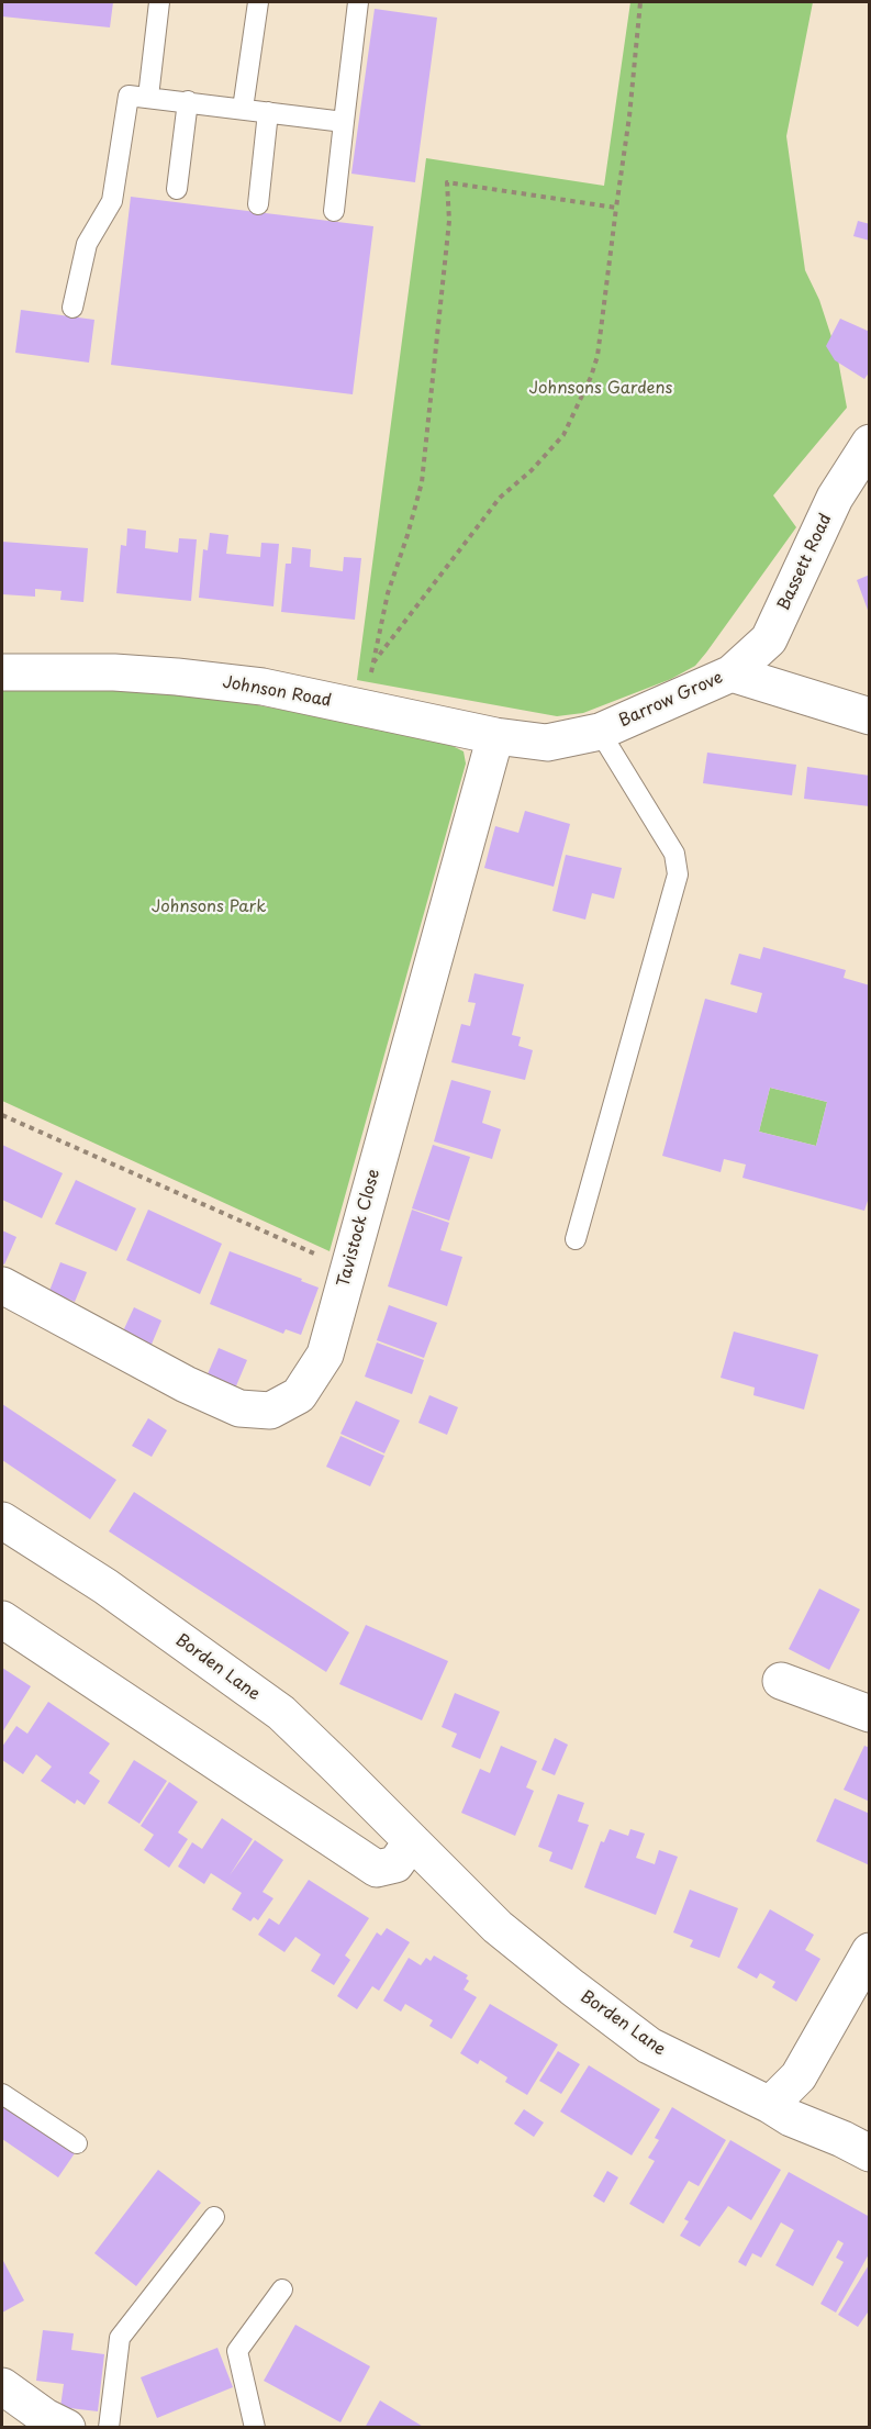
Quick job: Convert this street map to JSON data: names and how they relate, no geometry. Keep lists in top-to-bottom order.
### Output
{
  "streets": {
    "street": [
      "Bassett Road",
      "Johnson Road",
      "Barrow Grove",
      "Tavistock Close",
      "Borden Lane"
    ]
  },
  "crossings": [
    ["Bassett Road", "Barrow Grove"],
    ["Johnson Road", "Barrow Grove"],
    ["Johnson Road", "Tavistock Close"]
  ],
  "parks": ["Johnsons Gardens", "Johnsons Park"]
}
